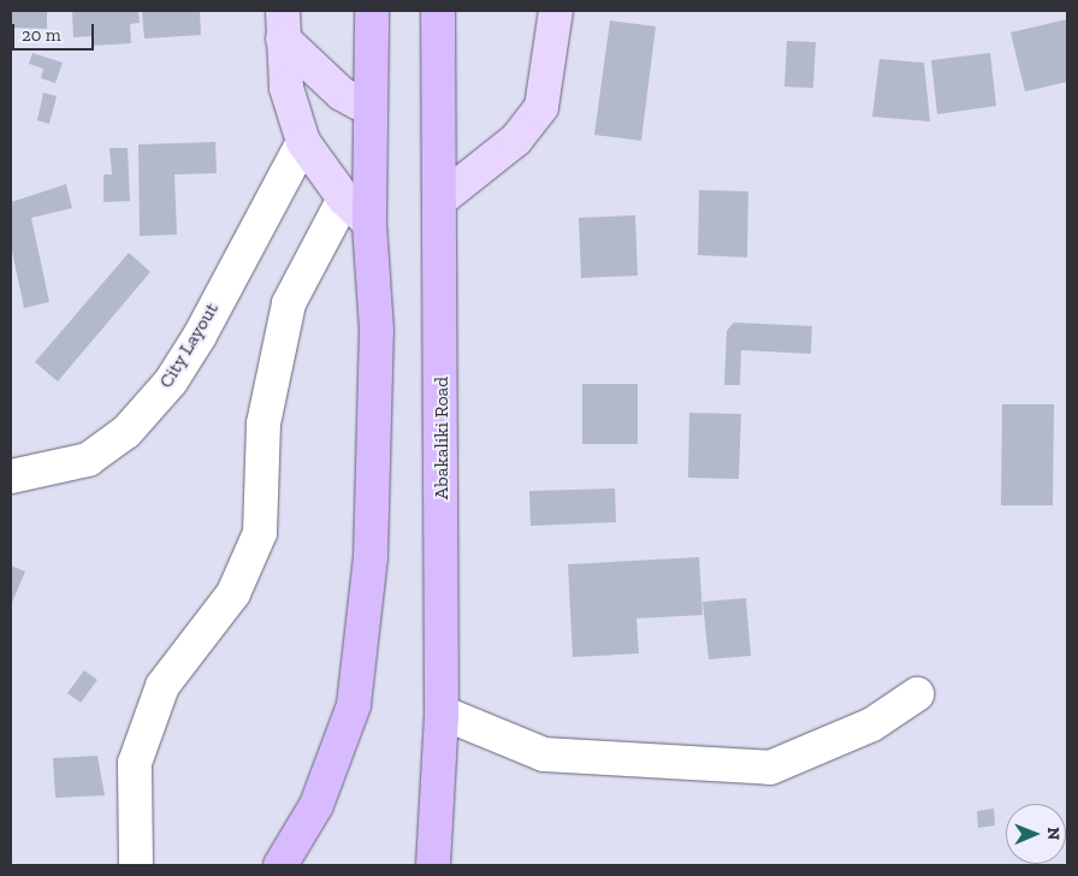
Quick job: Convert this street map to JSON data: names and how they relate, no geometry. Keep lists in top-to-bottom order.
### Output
{
  "streets": {
    "highway": ["Abakaliki Road"],
    "street": ["City Layout"]
  },
  "scale_bar": "20 m",
  "north": "right"
}
